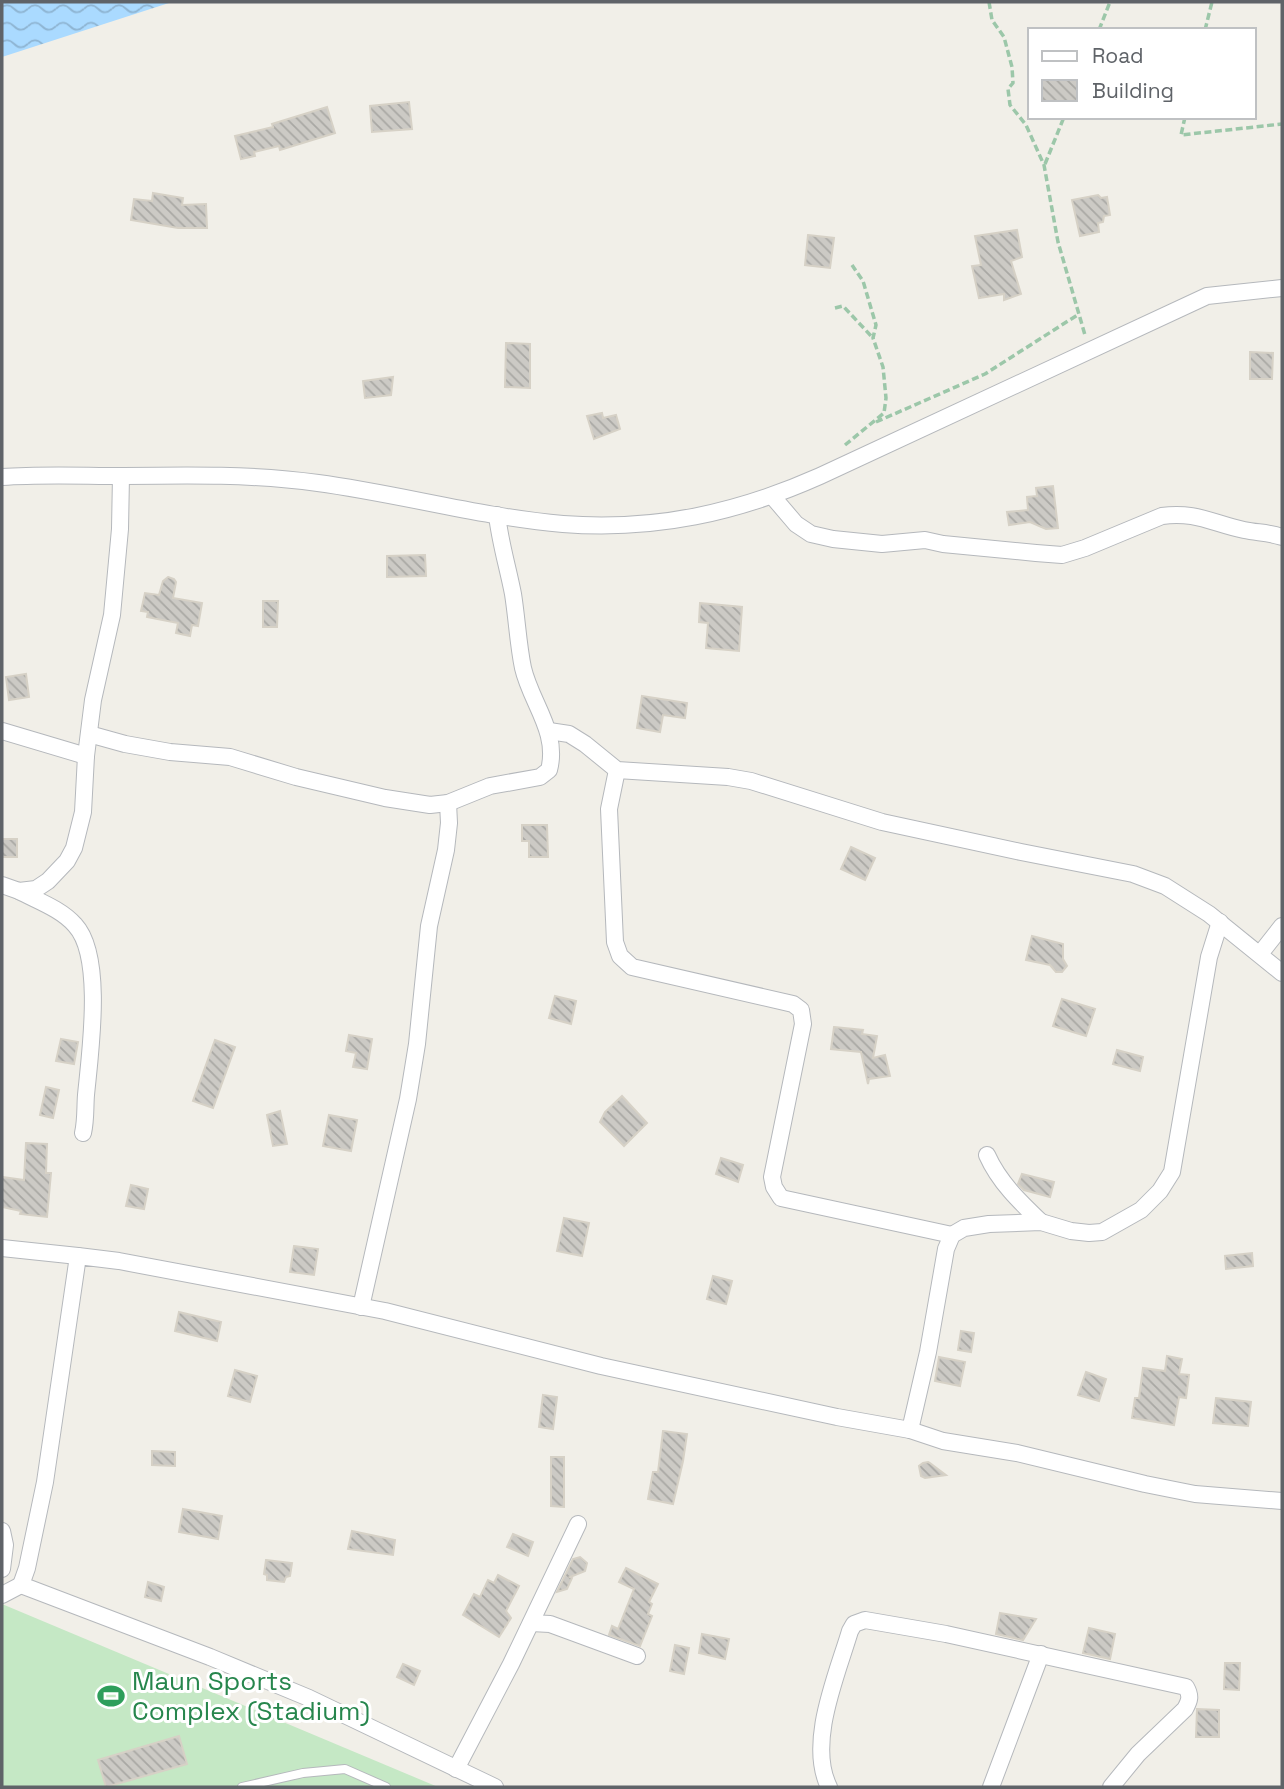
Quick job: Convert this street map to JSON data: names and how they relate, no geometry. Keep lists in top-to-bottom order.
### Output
{
  "places": {
    "sports": ["Maun Sports Complex (Stadium)"]
  },
  "legend": ["Road", "Building"]
}
